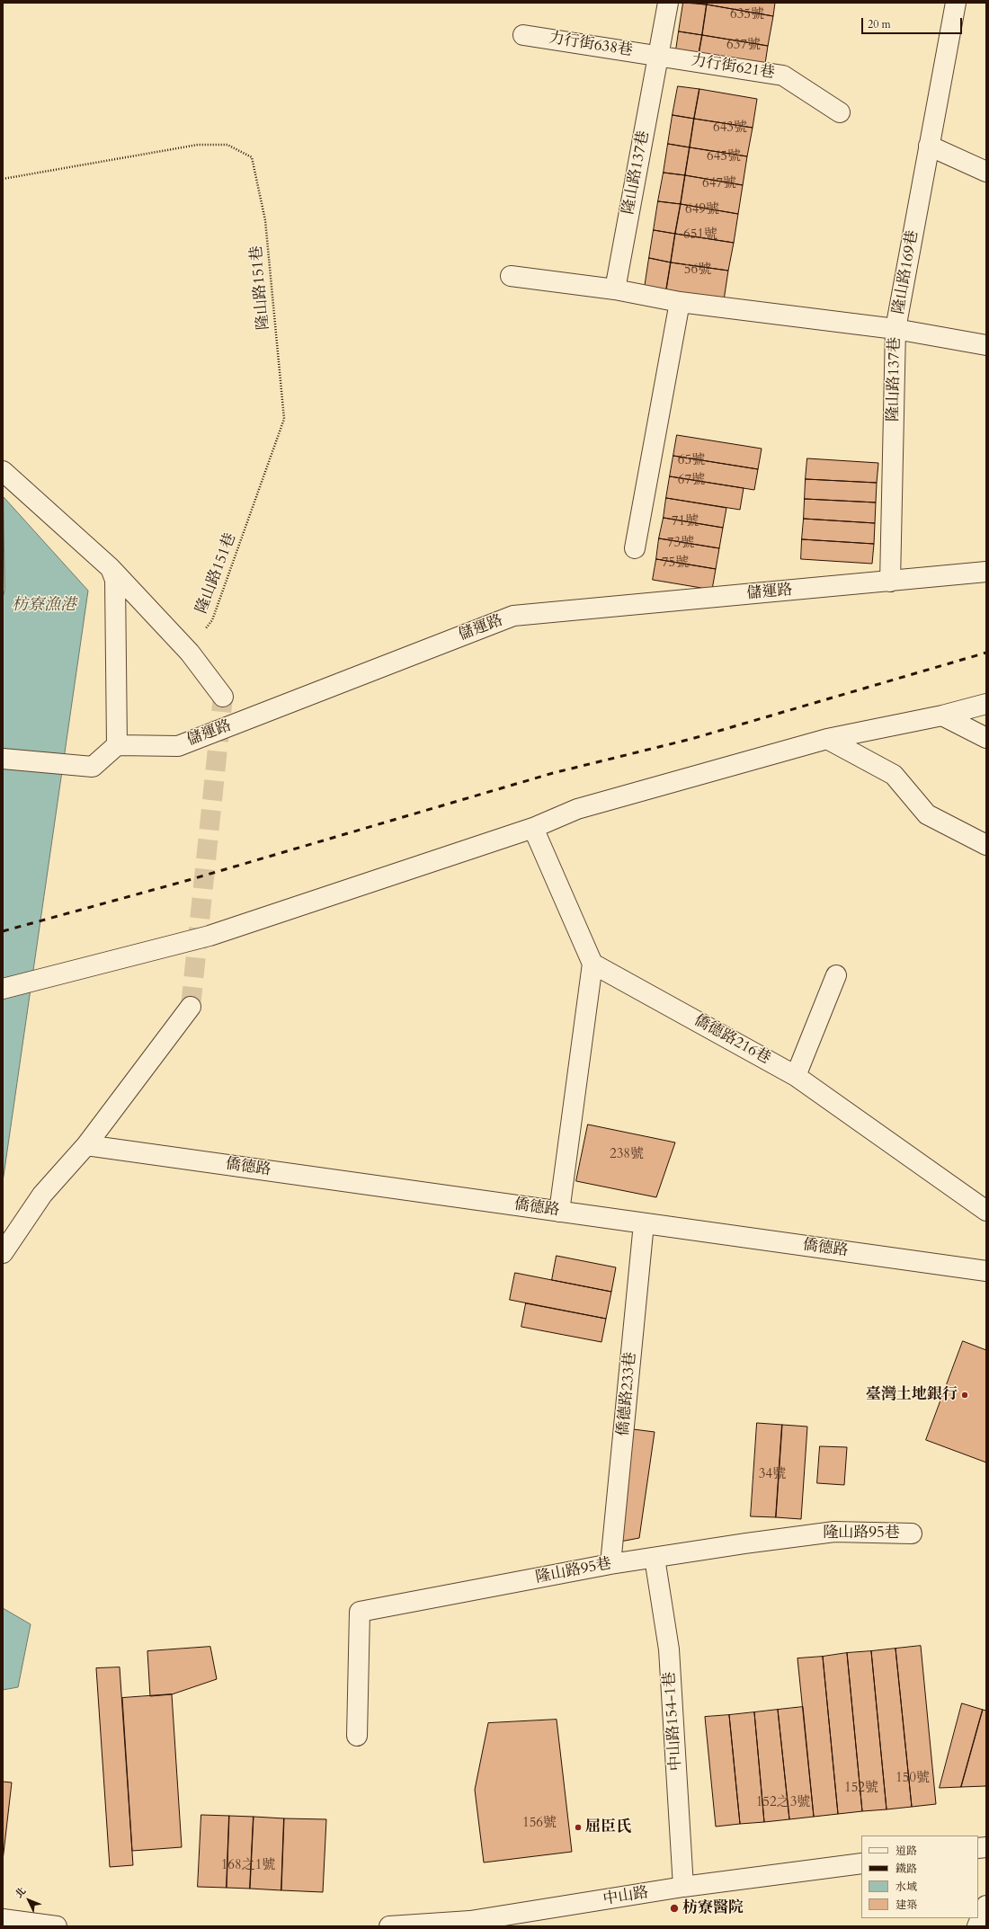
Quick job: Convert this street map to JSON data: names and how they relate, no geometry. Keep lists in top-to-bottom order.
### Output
{
  "streets": {
    "street": [
      "力行街638巷",
      "力行街621巷",
      "隆山路137巷",
      "隆山路169巷",
      "儲運路",
      "僑德路216巷",
      "僑德路",
      "僑德路233巷",
      "隆山路95巷",
      "中山路154-1巷",
      "中山路"
    ],
    "path": ["隆山路151巷"]
  },
  "crossings": [
    ["力行街638巷", "力行街621巷"],
    ["力行街638巷", "隆山路137巷"],
    ["力行街621巷", "隆山路137巷"],
    ["隆山路137巷", "隆山路169巷"],
    ["隆山路137巷", "儲運路"],
    ["僑德路", "僑德路233巷"],
    ["僑德路233巷", "隆山路95巷"],
    ["隆山路95巷", "中山路154-1巷"],
    ["中山路154-1巷", "中山路"]
  ],
  "water": ["枋寮漁港"],
  "places": ["臺灣土地銀行", "屈臣氏", "枋寮醫院"],
  "house_numbers": [
    "635號",
    "637號",
    "643號",
    "645號",
    "647號",
    "649號",
    "651號",
    "56號",
    "65號",
    "67號",
    "71號",
    "73號",
    "75號",
    "238號",
    "34號",
    "150號",
    "152號",
    "152之3號",
    "156號",
    "168之1號"
  ],
  "legend": [
    "道路",
    "鐵路",
    "水域",
    "建築"
  ],
  "scale_bar": "20 m",
  "north": "top left"
}
